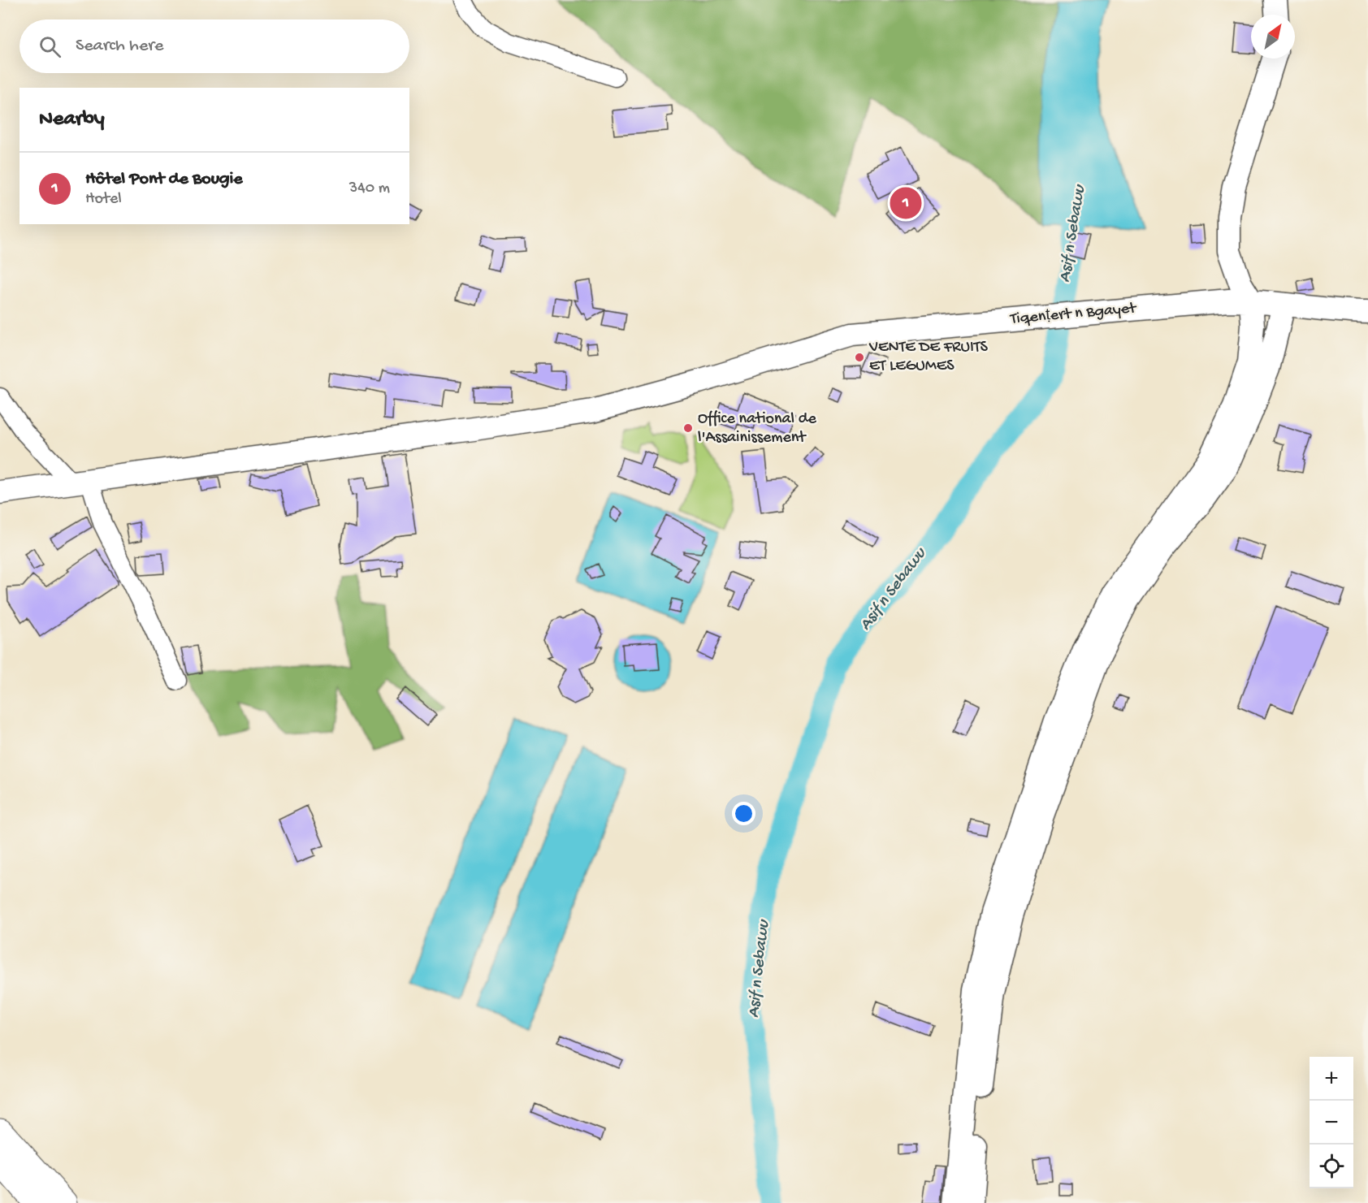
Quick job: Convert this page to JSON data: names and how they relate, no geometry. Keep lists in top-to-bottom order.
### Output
{
  "streets": {
    "main road": ["Tiqenṭert n Bgayet"]
  },
  "water": ["Asif n Sebawu"],
  "places": ["VENTE DE FRUITS ET LEGUMES", "Office national de l'Assainissement"],
  "north": "top right",
  "page": {
    "search": "Search here",
    "heading": "Nearby",
    "list": [
      {
        "mark": "1",
        "name": "Hôtel Pont de Bougie",
        "note": "Hotel",
        "value": "340 m"
      }
    ],
    "pins": "1",
    "map_buttons": ["+", "−"]
  }
}
